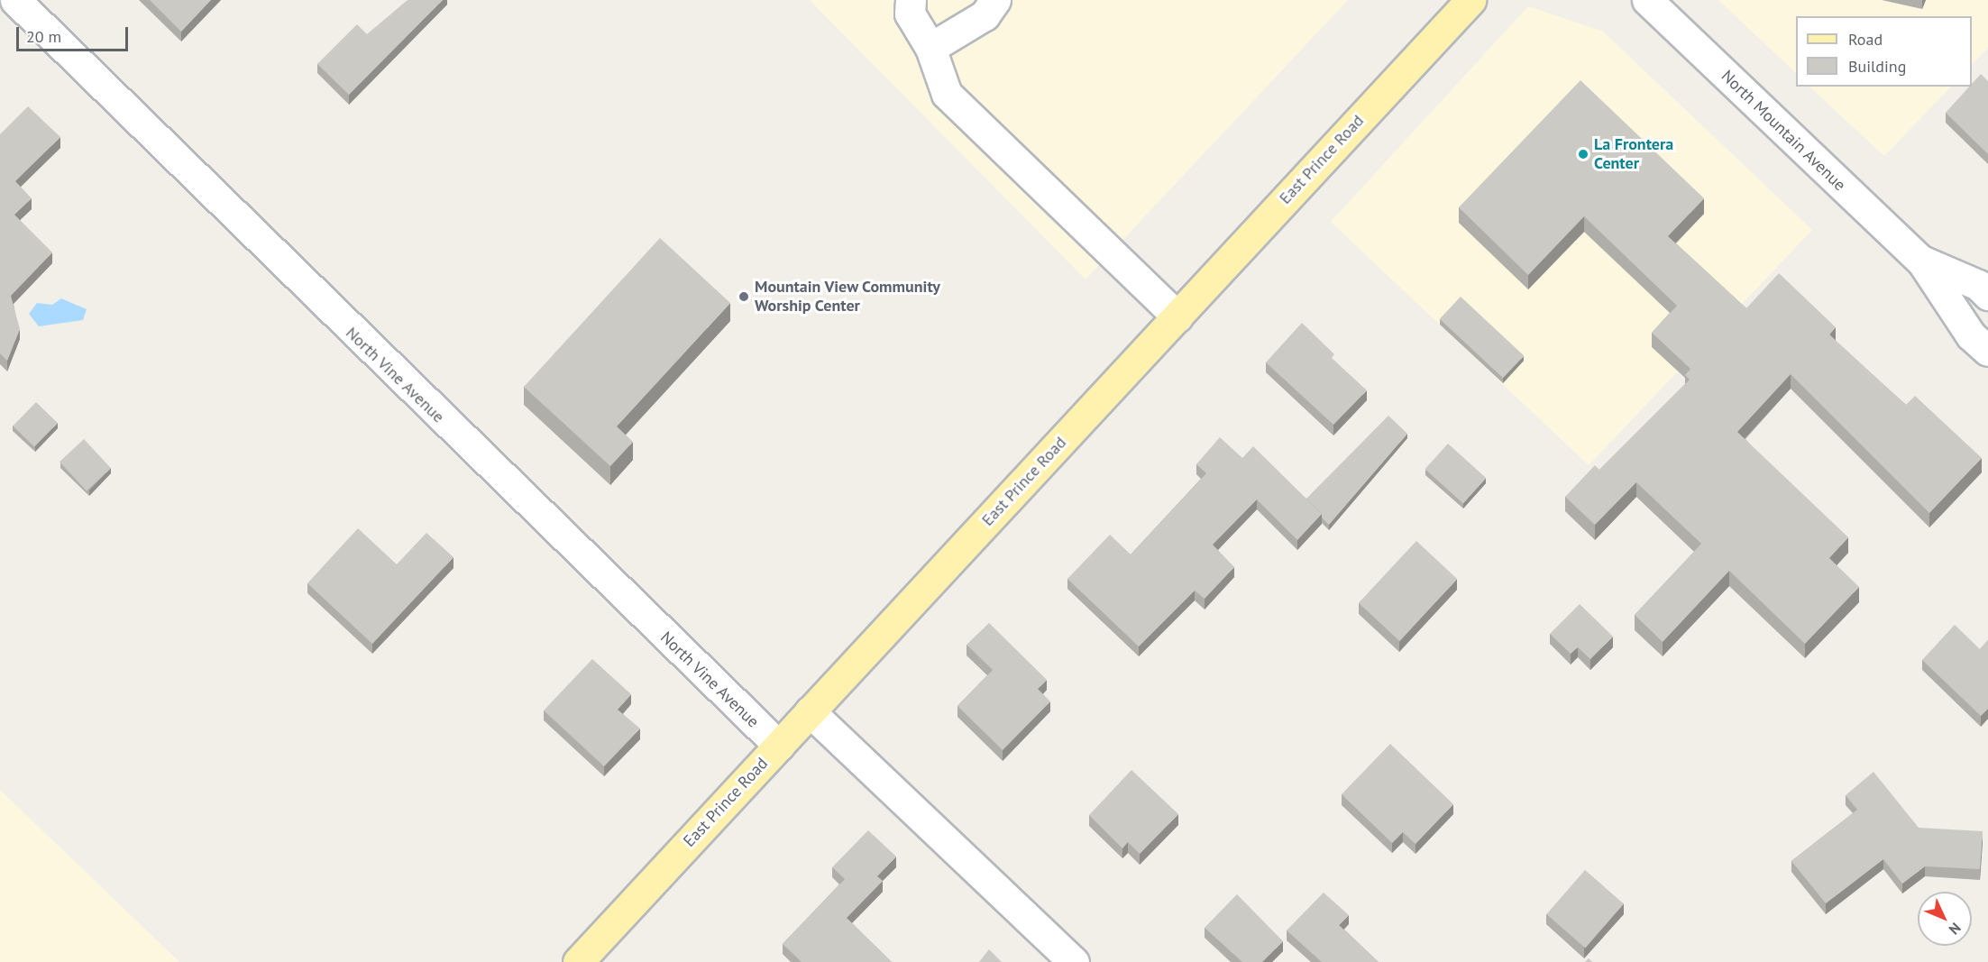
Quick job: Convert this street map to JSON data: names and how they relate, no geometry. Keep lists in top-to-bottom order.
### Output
{
  "streets": {
    "main road": ["East Prince Road"],
    "street": ["North Mountain Avenue", "North Vine Avenue"]
  },
  "crossings": [
    ["East Prince Road", "North Vine Avenue"]
  ],
  "places": ["La Frontera Center", "Mountain View Community Worship Center"],
  "legend": ["Road", "Building"],
  "scale_bar": "20 m",
  "north": "bottom right"
}
